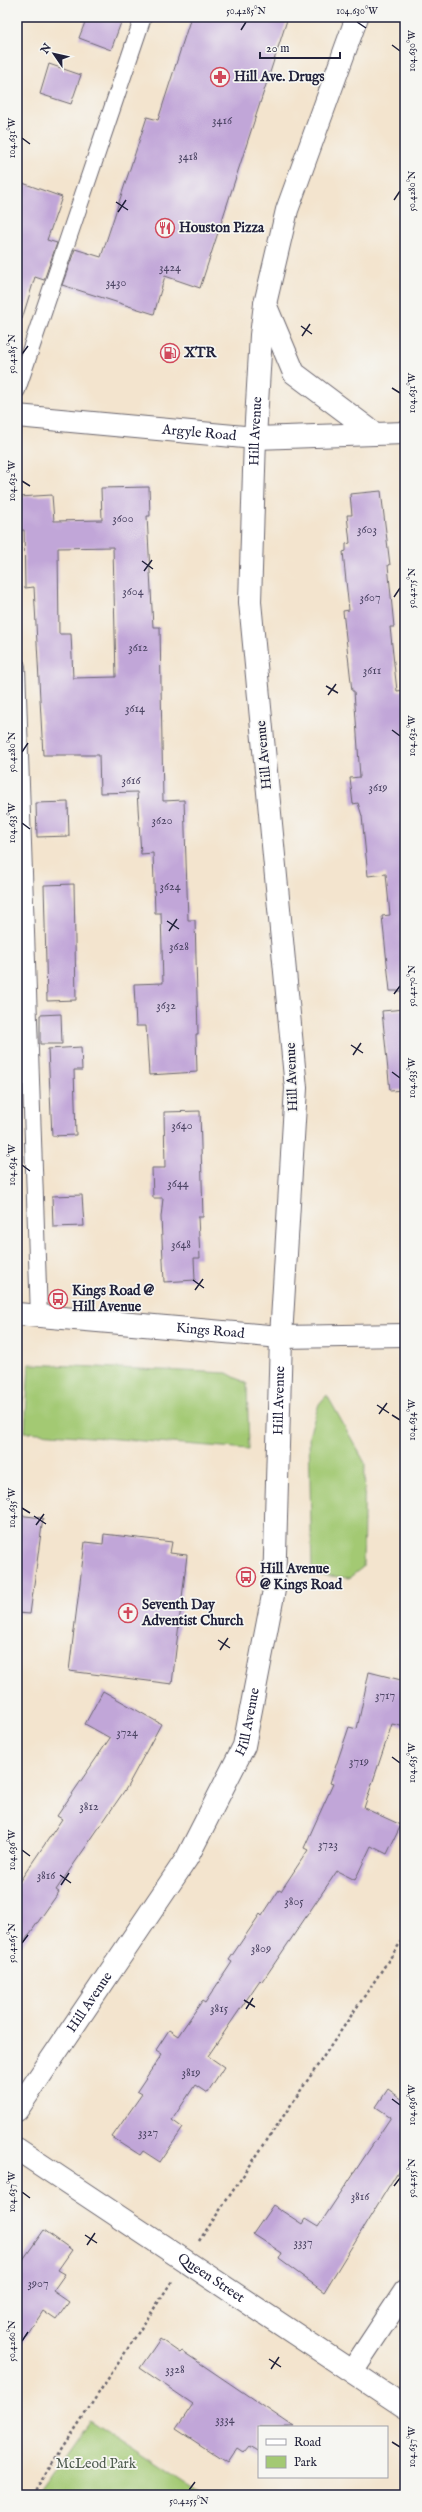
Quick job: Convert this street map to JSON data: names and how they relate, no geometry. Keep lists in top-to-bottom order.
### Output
{
  "streets": {
    "street": [
      "Hill Avenue",
      "Argyle Road",
      "Kings Road",
      "Queen Street"
    ]
  },
  "crossings": [
    ["Hill Avenue", "Argyle Road"],
    ["Hill Avenue", "Kings Road"]
  ],
  "parks": ["McLeod Park"],
  "places": {
    "pharmacy": ["Hill Ave. Drugs"],
    "restaurant": ["Houston Pizza"],
    "fuel station": ["XTR"],
    "bus stop": ["Kings Road @ Hill Avenue", "Hill Avenue @ Kings Road"],
    "church": ["Seventh Day Adventist Church"]
  },
  "house_numbers": [
    "3416",
    "3418",
    "3424",
    "3430",
    "3600",
    "3603",
    "3604",
    "3607",
    "3612",
    "3611",
    "3614",
    "3616",
    "3619",
    "3620",
    "3624",
    "3628",
    "3632",
    "3640",
    "3644",
    "3648",
    "3717",
    "3724",
    "3719",
    "3812",
    "3723",
    "3816",
    "3805",
    "3809",
    "3815",
    "3819",
    "3327",
    "3816",
    "3337",
    "3907",
    "3328",
    "3334"
  ],
  "legend": ["Road", "Park"],
  "scale_bar": "20 m",
  "north": "top left",
  "coordinates": [
    "50.4285°N",
    "104.630°W",
    "104.631°W",
    "50.4280°N",
    "104.632°W",
    "50.4275°N",
    "104.633°W",
    "50.4270°N",
    "104.634°W",
    "104.635°W",
    "104.636°W",
    "50.4265°N",
    "50.4255°N",
    "104.637°W",
    "50.4260°N"
  ]
}
